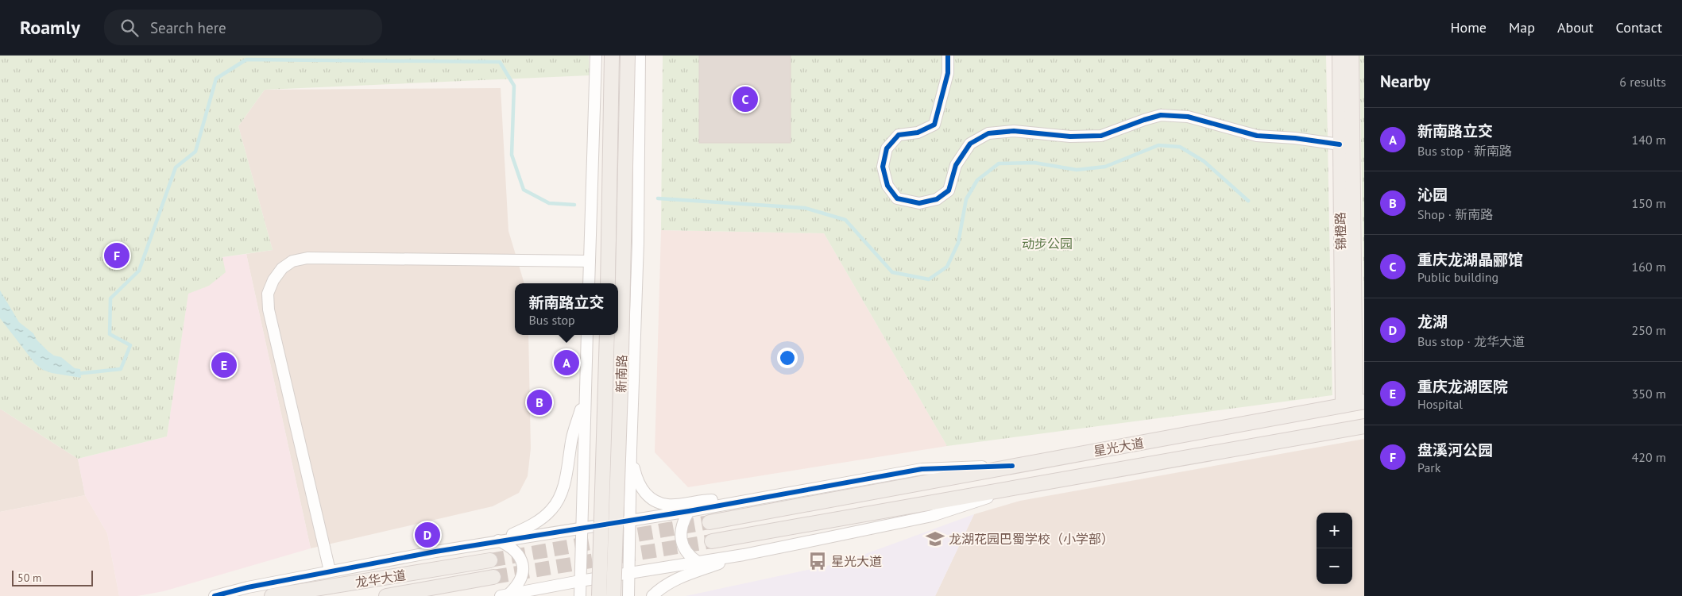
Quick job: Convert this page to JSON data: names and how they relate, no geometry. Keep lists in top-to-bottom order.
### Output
{
  "streets": {
    "main road": [
      "锦橙路",
      "新南路",
      "星光大道",
      "龙华大道"
    ]
  },
  "crossings": [
    ["锦橙路", "星光大道"]
  ],
  "parks": ["动步公园"],
  "places": {
    "school or university": ["龙湖花园巴蜀学校（小学部）"],
    "bus stop": ["星光大道"]
  },
  "scale_bar": "50 m",
  "page": {
    "header": "Roamly",
    "search": "Search here",
    "nav": [
      "Home",
      "Map",
      "About",
      "Contact"
    ],
    "heading": ["Nearby", "6 results"],
    "pins": [
      "C",
      "F",
      "A",
      "E",
      "B",
      "D"
    ],
    "list": [
      {
        "mark": "A",
        "name": "新南路立交",
        "note": "Bus stop · 新南路",
        "value": "140 m"
      },
      {
        "mark": "B",
        "name": "沁园",
        "note": "Shop · 新南路",
        "value": "150 m"
      },
      {
        "mark": "C",
        "name": "重庆龙湖晶郦馆",
        "note": "Public building",
        "value": "160 m"
      },
      {
        "mark": "D",
        "name": "龙湖",
        "note": "Bus stop · 龙华大道",
        "value": "250 m"
      },
      {
        "mark": "E",
        "name": "重庆龙湖医院",
        "note": "Hospital",
        "value": "350 m"
      },
      {
        "mark": "F",
        "name": "盘溪河公园",
        "note": "Park",
        "value": "420 m"
      }
    ],
    "popup": ["新南路立交", "Bus stop"],
    "map_buttons": ["+", "−"],
    "scale": "50 m"
  }
}
